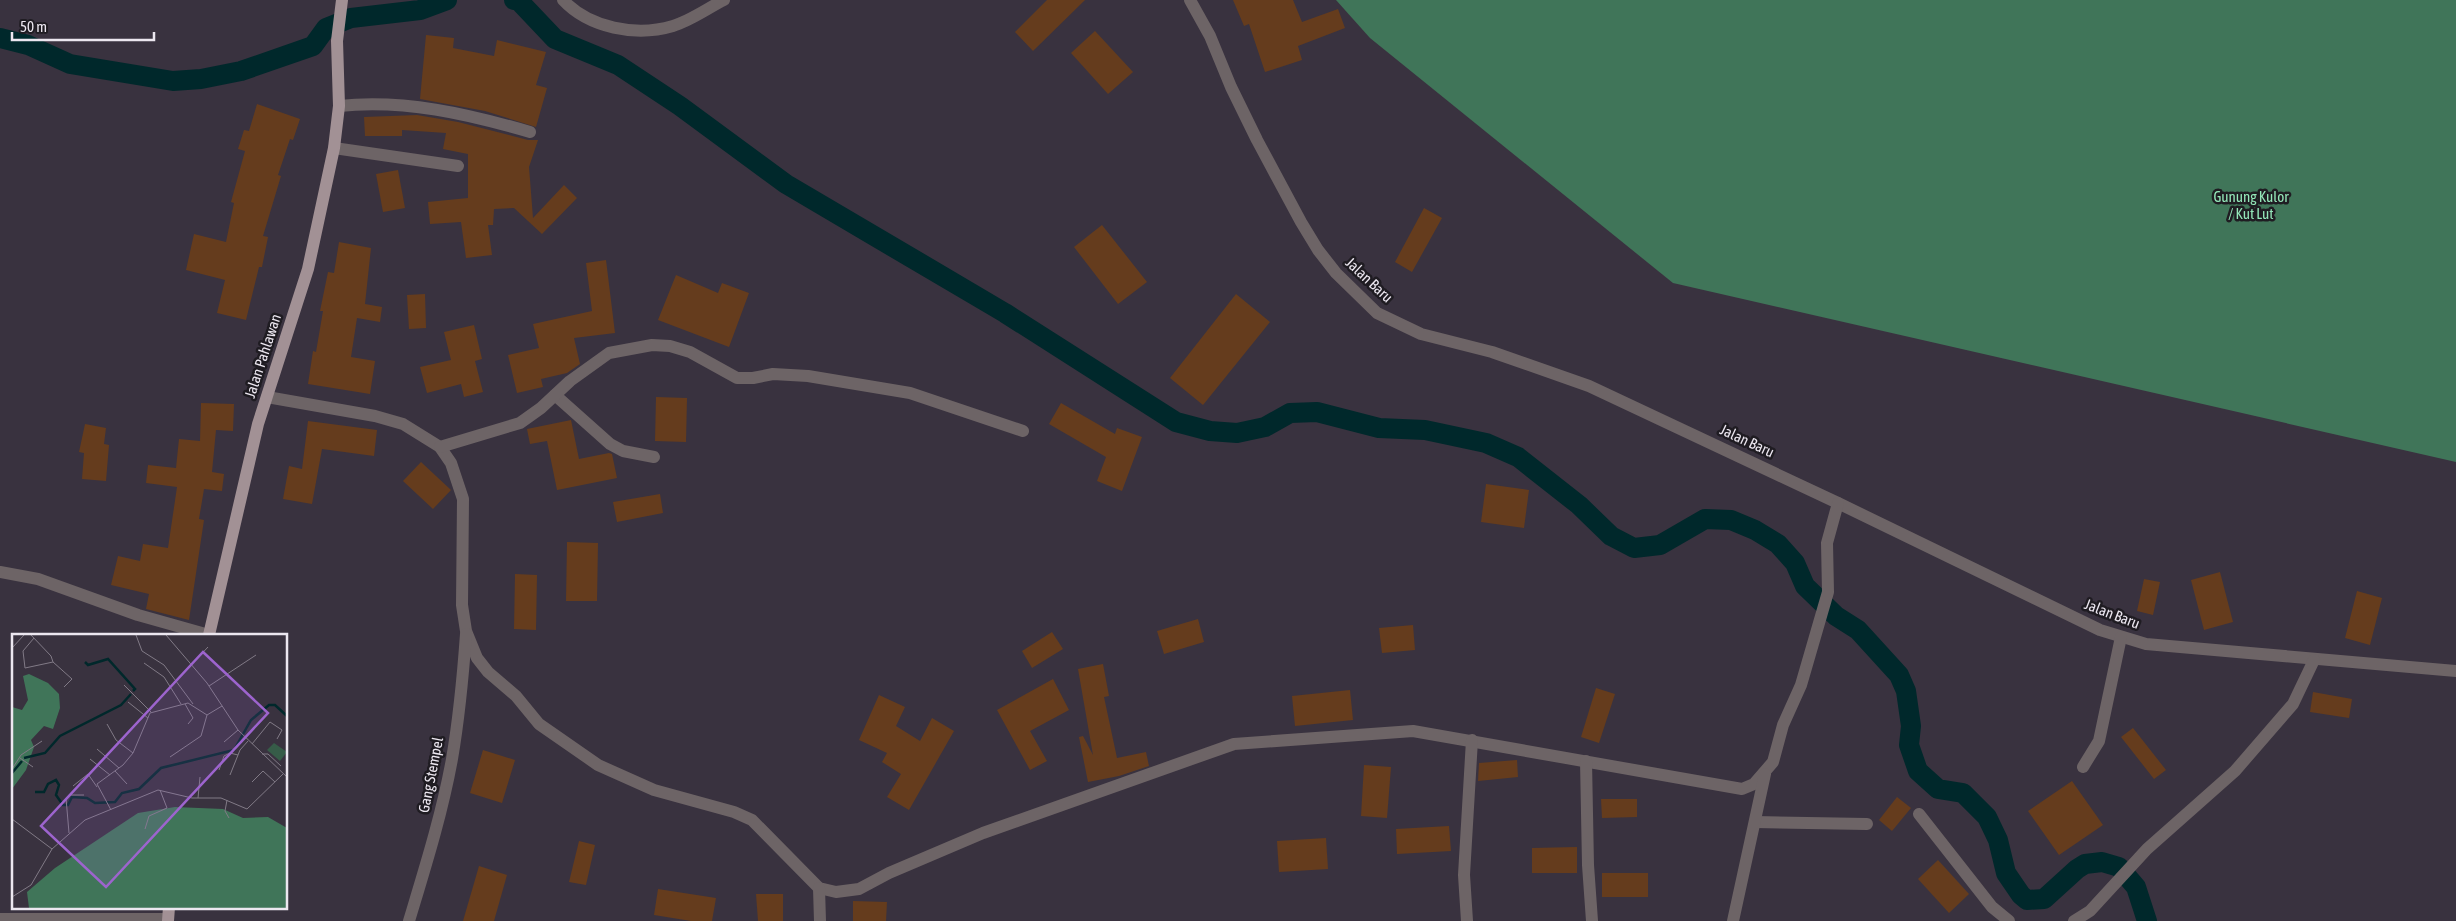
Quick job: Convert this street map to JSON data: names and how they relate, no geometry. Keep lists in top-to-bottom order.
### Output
{
  "streets": {
    "main road": ["Jalan Pahlawan"],
    "street": ["Jalan Baru", "Gang Stempel"]
  },
  "parks": ["Gunung Kulor / Kut Lut"],
  "scale_bar": "50 m"
}
